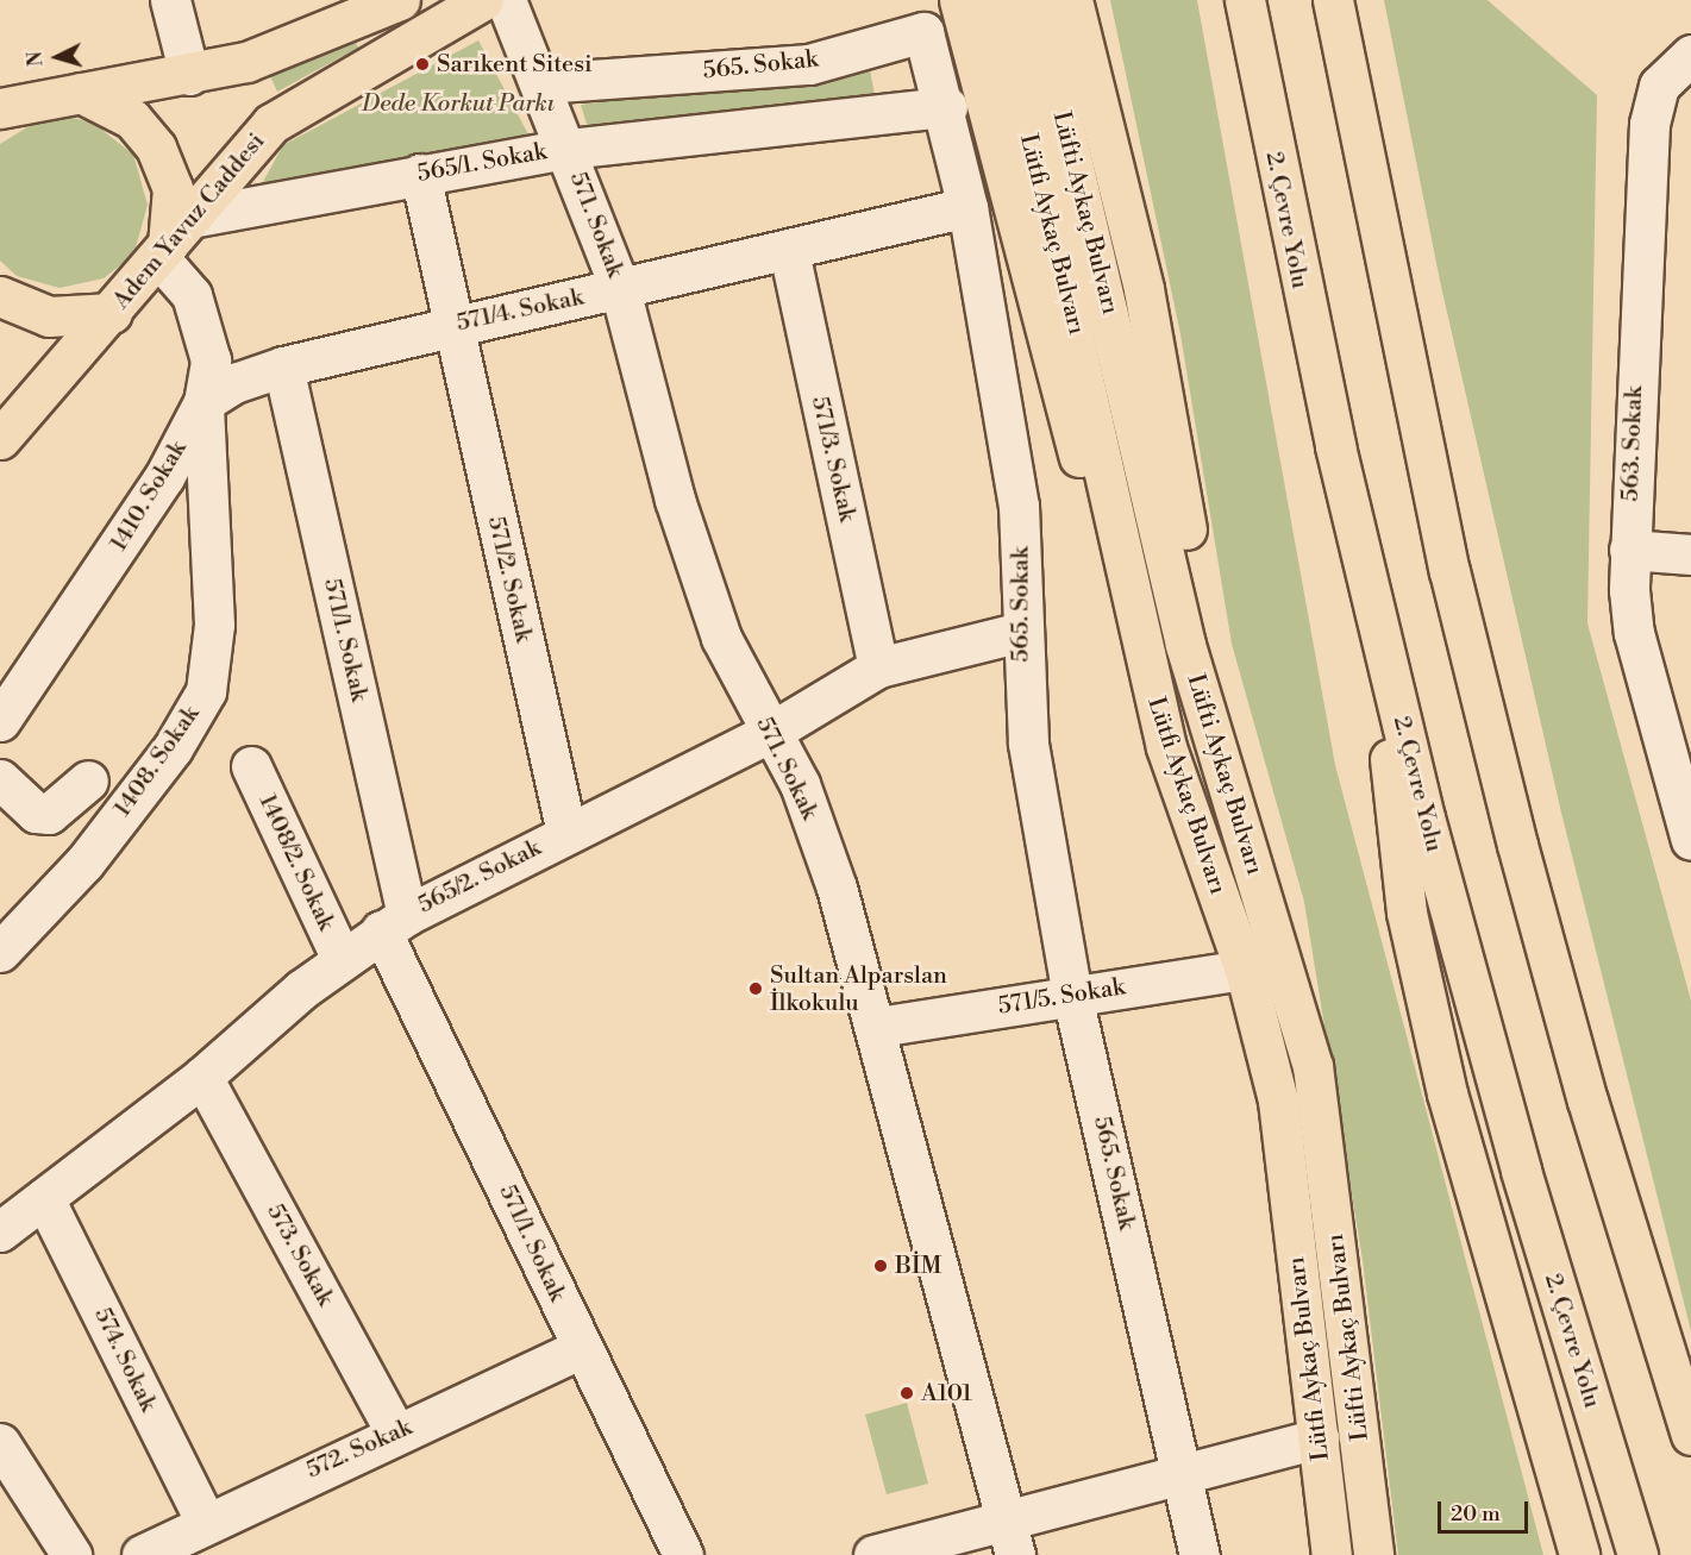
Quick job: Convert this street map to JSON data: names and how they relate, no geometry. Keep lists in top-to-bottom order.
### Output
{
  "streets": {
    "main road": [
      "Lüfti Aykaç Bulvarı",
      "2. Çevre Yolu",
      "Adem Yavuz Caddesi",
      "Lütfi Aykaç Bulvarı"
    ],
    "street": [
      "565. Sokak",
      "565/1. Sokak",
      "571. Sokak",
      "571/4. Sokak",
      "563. Sokak",
      "571/3. Sokak",
      "1410. Sokak",
      "571/2. Sokak",
      "571/1. Sokak",
      "1408. Sokak",
      "1408/2. Sokak",
      "565/2. Sokak",
      "571/5. Sokak",
      "573. Sokak",
      "574. Sokak",
      "572. Sokak"
    ]
  },
  "crossings": [
    ["565. Sokak", "565/1. Sokak"],
    ["565. Sokak", "571. Sokak"],
    ["565. Sokak", "571/4. Sokak"],
    ["565. Sokak", "565/2. Sokak"],
    ["565. Sokak", "571/5. Sokak"],
    ["565/1. Sokak", "Adem Yavuz Caddesi"],
    ["565/1. Sokak", "571. Sokak"],
    ["565/1. Sokak", "1410. Sokak"],
    ["565/1. Sokak", "571/2. Sokak"],
    ["Adem Yavuz Caddesi", "1410. Sokak"],
    ["571. Sokak", "571/4. Sokak"],
    ["571. Sokak", "565/2. Sokak"],
    ["571. Sokak", "571/5. Sokak"],
    ["Lütfi Aykaç Bulvarı", "571/5. Sokak"],
    ["571/4. Sokak", "571/3. Sokak"],
    ["571/4. Sokak", "1410. Sokak"],
    ["571/4. Sokak", "571/2. Sokak"],
    ["571/4. Sokak", "571/1. Sokak"],
    ["571/4. Sokak", "1408. Sokak"],
    ["571/3. Sokak", "565/2. Sokak"],
    ["1410. Sokak", "1408. Sokak"],
    ["571/2. Sokak", "565/2. Sokak"],
    ["571/1. Sokak", "565/2. Sokak"],
    ["571/1. Sokak", "572. Sokak"],
    ["1408/2. Sokak", "565/2. Sokak"],
    ["565/2. Sokak", "573. Sokak"],
    ["565/2. Sokak", "574. Sokak"],
    ["573. Sokak", "572. Sokak"],
    ["574. Sokak", "572. Sokak"]
  ],
  "parks": ["Dede Korkut Parkı"],
  "places": [
    "Sarıkent Sitesi",
    "Sultan Alparslan İlkokulu",
    "BİM",
    "A101"
  ],
  "scale_bar": "20 m",
  "north": "left"
}
